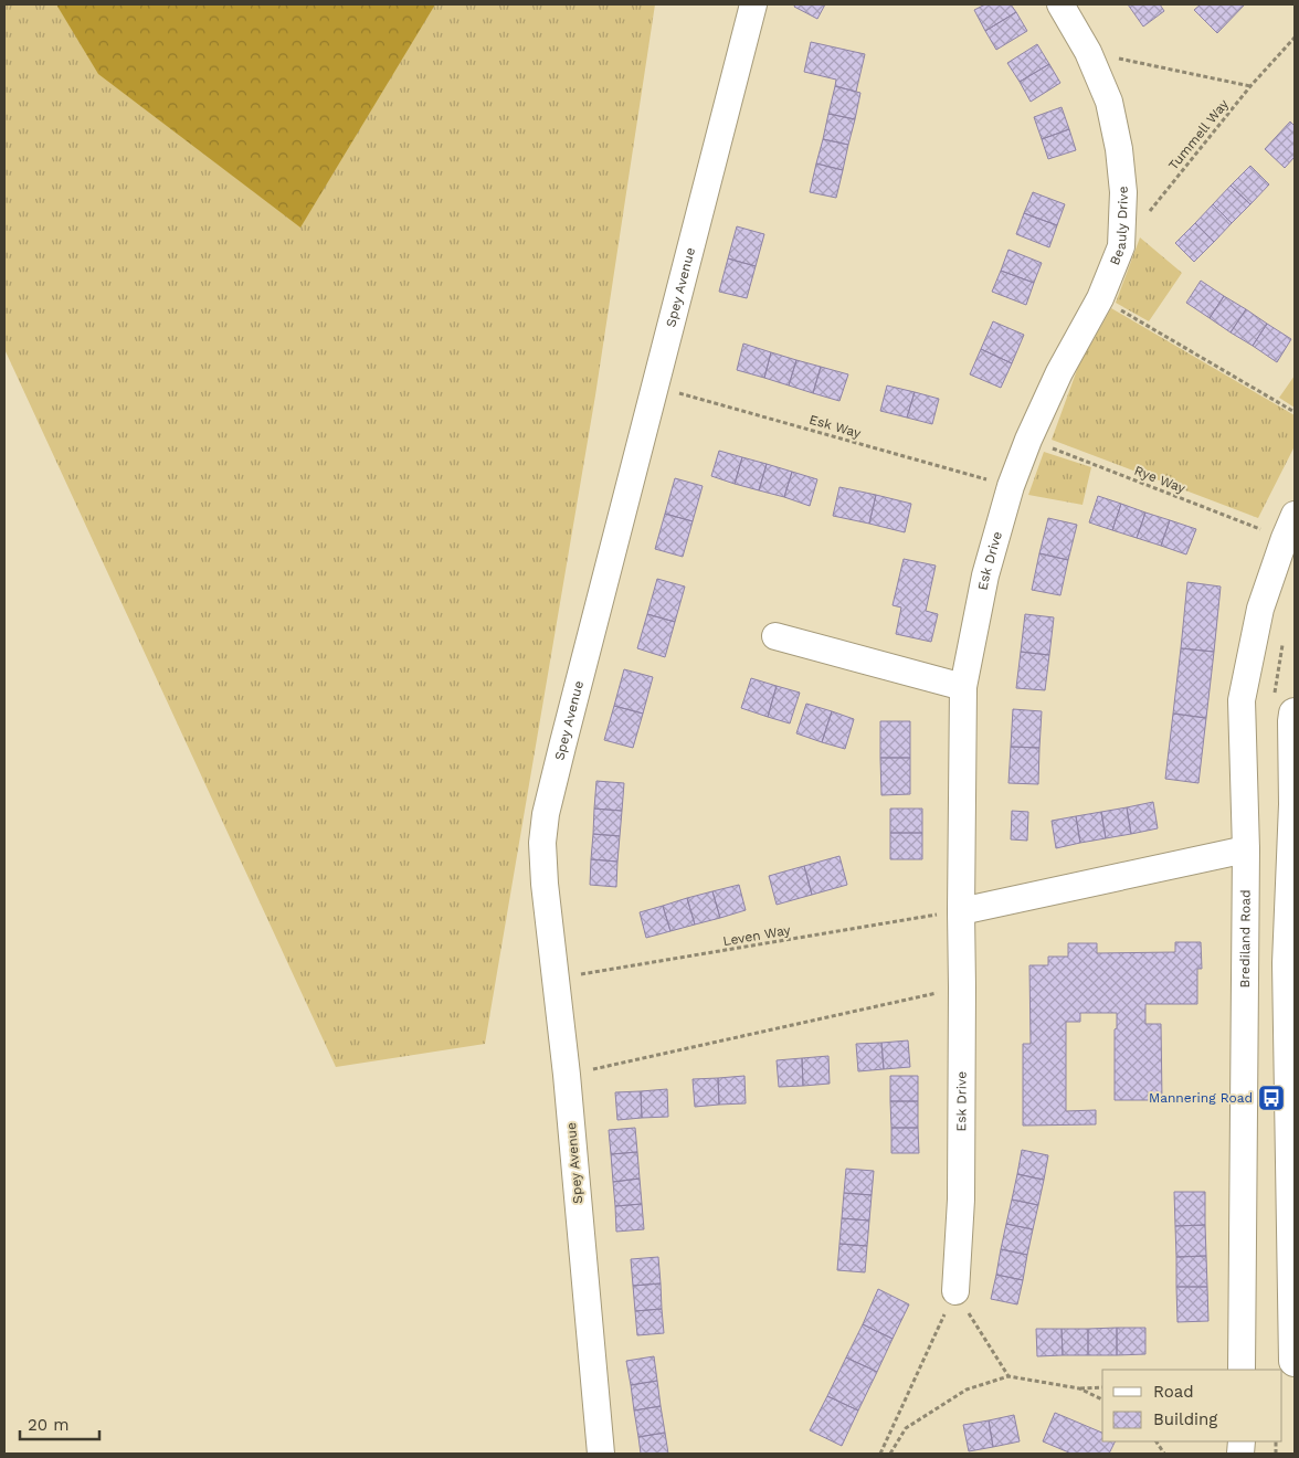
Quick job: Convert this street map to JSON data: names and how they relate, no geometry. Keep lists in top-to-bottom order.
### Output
{
  "streets": {
    "street": [
      "Beauly Drive",
      "Spey Avenue",
      "Esk Drive",
      "Brediland Road"
    ],
    "path": [
      "Tummell Way",
      "Esk Way",
      "Rye Way",
      "Leven Way"
    ]
  },
  "crossings": [
    ["Beauly Drive", "Rye Way"],
    ["Beauly Drive", "Esk Drive"],
    ["Spey Avenue", "Esk Way"],
    ["Spey Avenue", "Leven Way"],
    ["Esk Way", "Esk Drive"],
    ["Rye Way", "Esk Drive"],
    ["Rye Way", "Brediland Road"],
    ["Esk Drive", "Leven Way"]
  ],
  "places": {
    "bus stop": ["Mannering Road"]
  },
  "legend": ["Road", "Building"],
  "scale_bar": "20 m"
}
